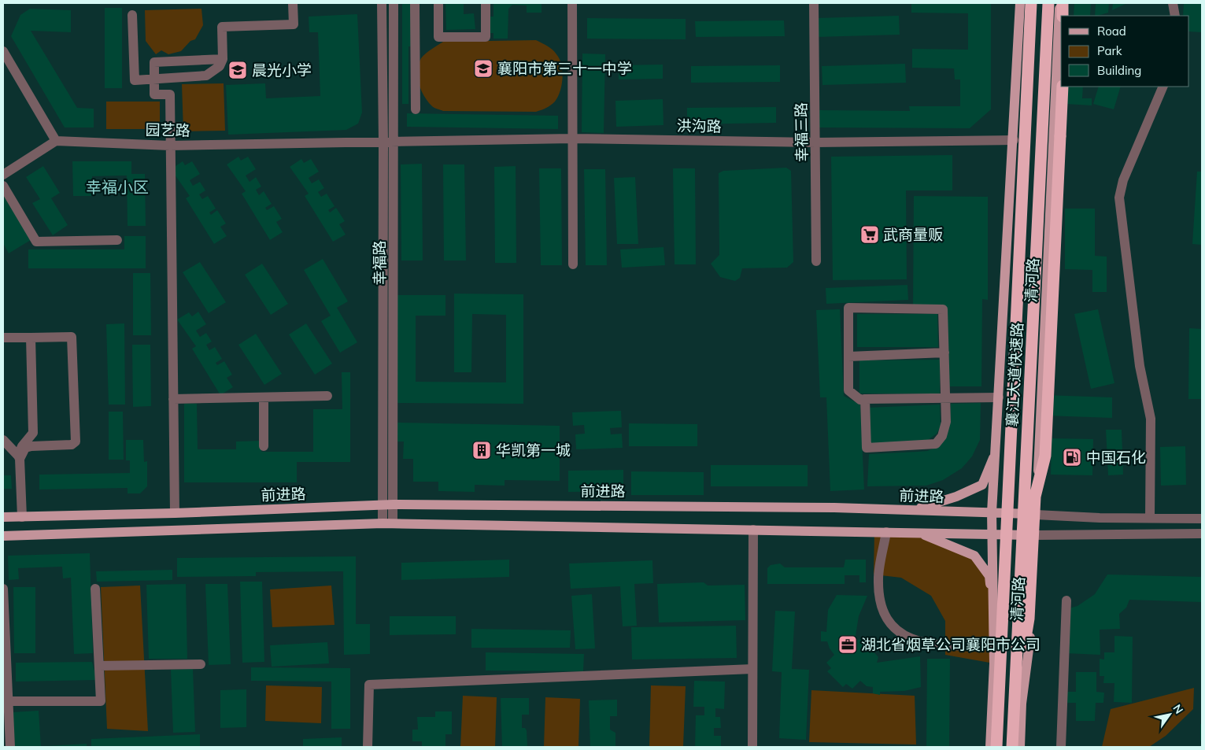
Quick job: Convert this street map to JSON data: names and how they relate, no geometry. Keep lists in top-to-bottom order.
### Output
{
  "streets": {
    "highway": ["襄江大道快速路"],
    "main road": ["清河路", "前进路"],
    "street": [
      "洪沟路",
      "园艺路",
      "幸福三路",
      "幸福路"
    ]
  },
  "crossings": [
    ["洪沟路", "园艺路"],
    ["洪沟路", "幸福三路"],
    ["洪沟路", "幸福路"],
    ["洪沟路", "清河路"],
    ["园艺路", "幸福路"],
    ["幸福路", "前进路"],
    ["清河路", "襄江大道快速路"],
    ["清河路", "前进路"]
  ],
  "districts": ["幸福小区"],
  "places": {
    "school or university": ["襄阳市第三十一中学", "晨光小学"],
    "supermarket": ["武商量贩"],
    "building": ["华凯第一城"],
    "fuel station": ["中国石化"],
    "office": ["湖北省烟草公司襄阳市公司"]
  },
  "legend": ["Road", "Park", "Building"],
  "north": "top right"
}
